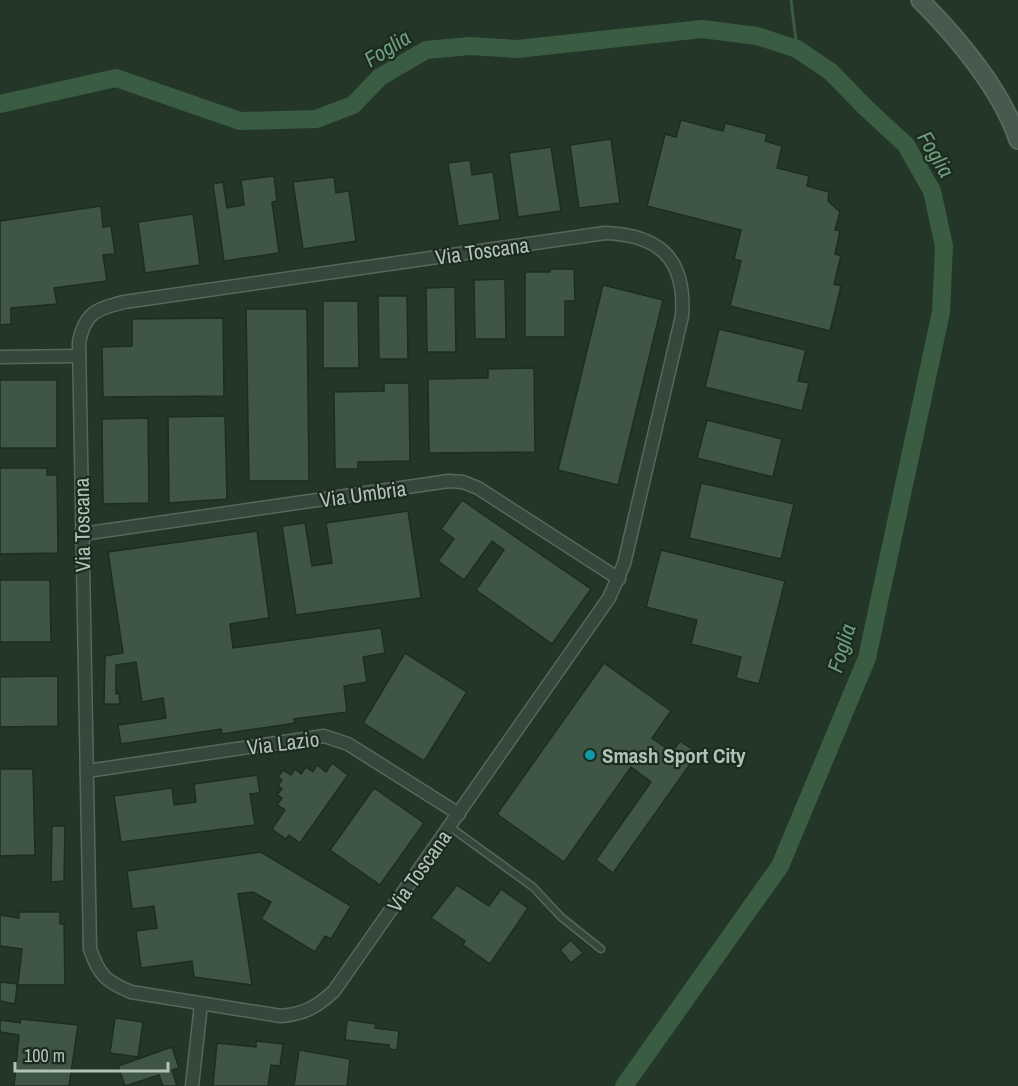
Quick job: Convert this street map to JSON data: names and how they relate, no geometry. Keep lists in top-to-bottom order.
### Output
{
  "streets": {
    "street": ["Via Toscana", "Via Umbria", "Via Lazio"]
  },
  "crossings": [
    ["Via Toscana", "Via Umbria"],
    ["Via Toscana", "Via Lazio"]
  ],
  "water": ["Foglia"],
  "places": ["Smash Sport City"],
  "scale_bar": "100 m"
}
